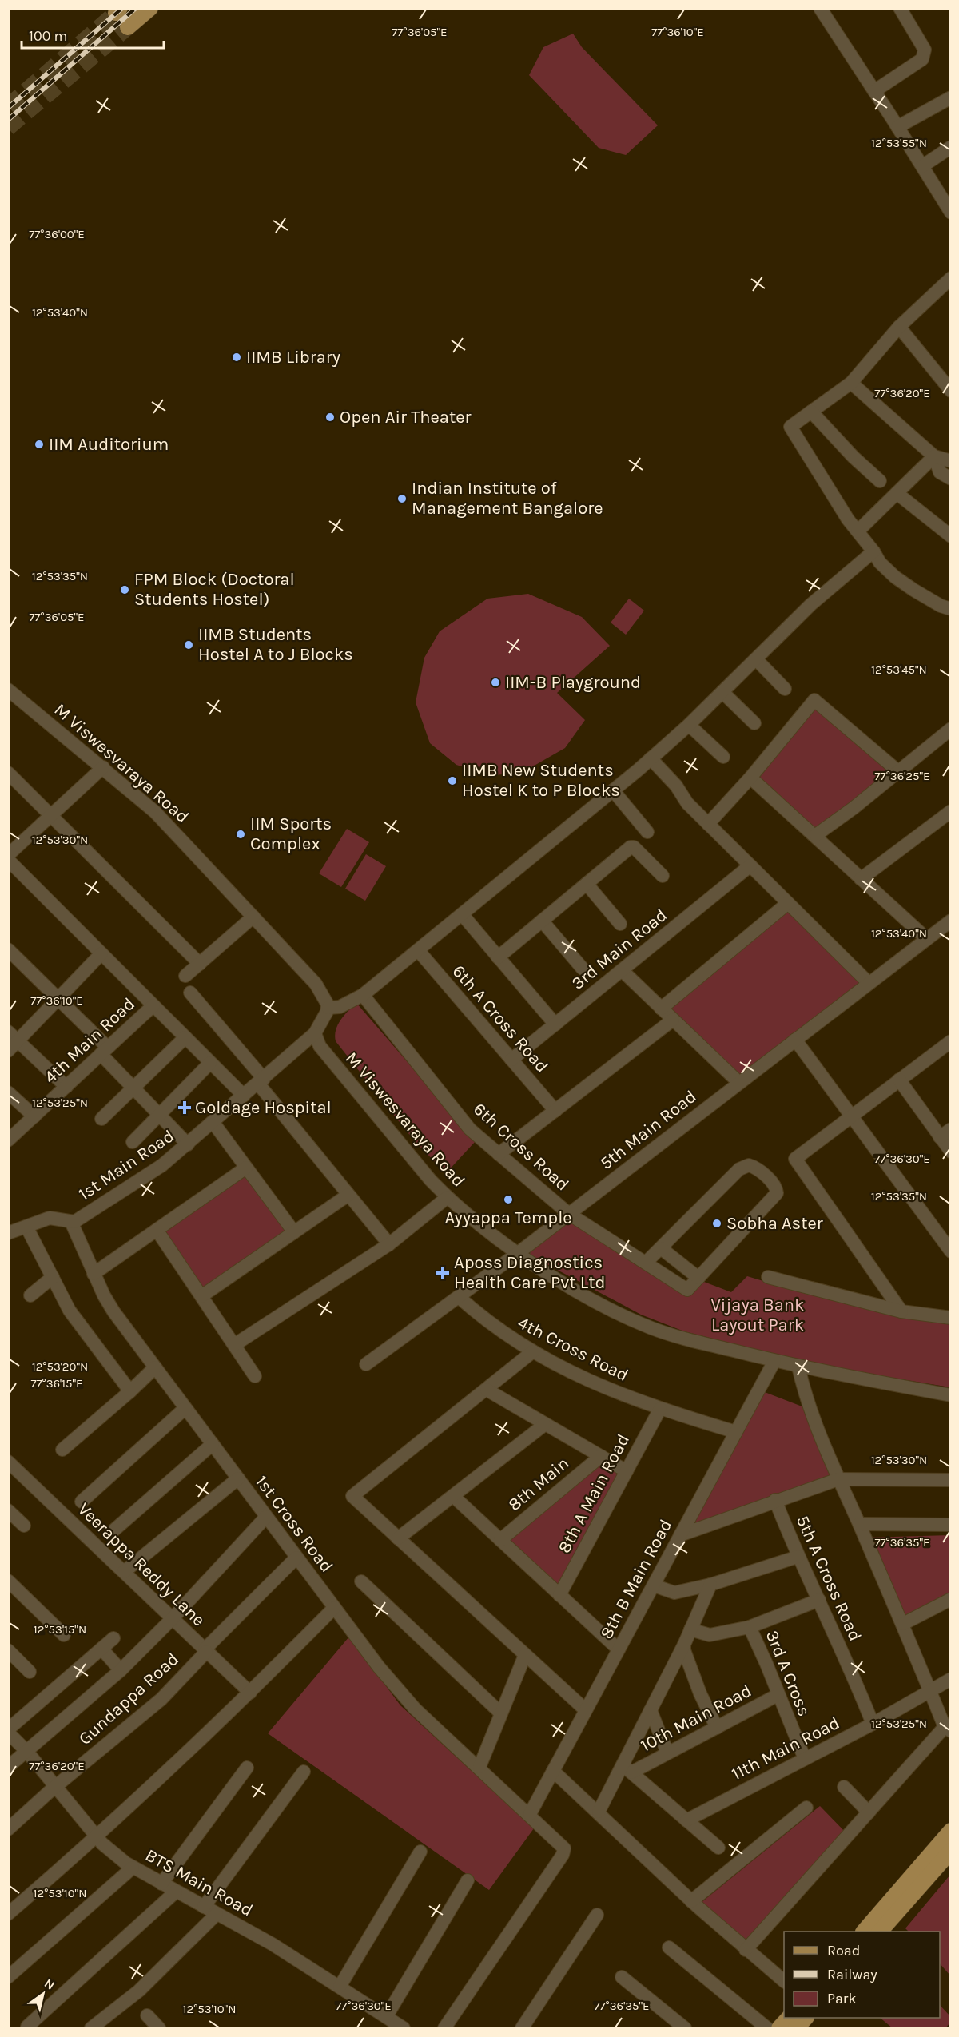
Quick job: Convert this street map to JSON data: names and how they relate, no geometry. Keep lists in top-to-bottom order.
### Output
{
  "streets": {
    "street": [
      "M Viswesvaraya Road",
      "3rd Main Road",
      "6th A Cross Road",
      "4th Main Road",
      "5th Main Road",
      "6th Cross Road",
      "1st Main Road",
      "4th Cross Road",
      "8th Main",
      "8th A Main Road",
      "1st Cross Road",
      "Veerappa Reddy Lane",
      "5th A Cross Road",
      "8th B Main Road",
      "3rd A Cross",
      "Gundappa Road",
      "10th Main Road",
      "11th Main Road",
      "BTS Main Road"
    ]
  },
  "crossings": [
    ["M Viswesvaraya Road", "5th Main Road"],
    ["M Viswesvaraya Road", "1st Main Road"],
    ["M Viswesvaraya Road", "8th B Main Road"],
    ["3rd Main Road", "6th A Cross Road"],
    ["5th Main Road", "6th Cross Road"],
    ["5th Main Road", "4th Cross Road"],
    ["1st Main Road", "1st Cross Road"],
    ["4th Cross Road", "8th A Main Road"],
    ["4th Cross Road", "8th B Main Road"],
    ["1st Cross Road", "8th B Main Road"],
    ["1st Cross Road", "Gundappa Road"],
    ["Veerappa Reddy Lane", "Gundappa Road"],
    ["5th A Cross Road", "11th Main Road"],
    ["3rd A Cross", "10th Main Road"],
    ["3rd A Cross", "11th Main Road"],
    ["Gundappa Road", "BTS Main Road"]
  ],
  "parks": ["Vijaya Bank Layout Park"],
  "places": {
    "other": [
      "IIMB Library",
      "Open Air Theater",
      "IIM Auditorium",
      "Indian Institute of Management Bangalore",
      "FPM Block (Doctoral Students Hostel)",
      "IIMB Students Hostel A to J Blocks",
      "IIM-B Playground",
      "IIMB New Students Hostel K to P Blocks",
      "IIM Sports Complex",
      "Ayyappa Temple",
      "Sobha Aster"
    ],
    "health": ["Goldage Hospital", "Aposs Diagnostics Health Care Pvt Ltd"]
  },
  "legend": ["Road", "Railway", "Park"],
  "scale_bar": "100 m",
  "north": "top right",
  "coordinates": [
    "77°36'05\"E",
    "77°36'10\"E",
    "12°53'55\"N",
    "77°36'00\"E",
    "12°53'40\"N",
    "77°36'20\"E",
    "12°53'35\"N",
    "12°53'45\"N",
    "77°36'25\"E",
    "12°53'30\"N",
    "12°53'25\"N",
    "77°36'30\"E",
    "12°53'20\"N",
    "77°36'15\"E",
    "77°36'35\"E",
    "12°53'15\"N",
    "12°53'10\"N"
  ]
}
